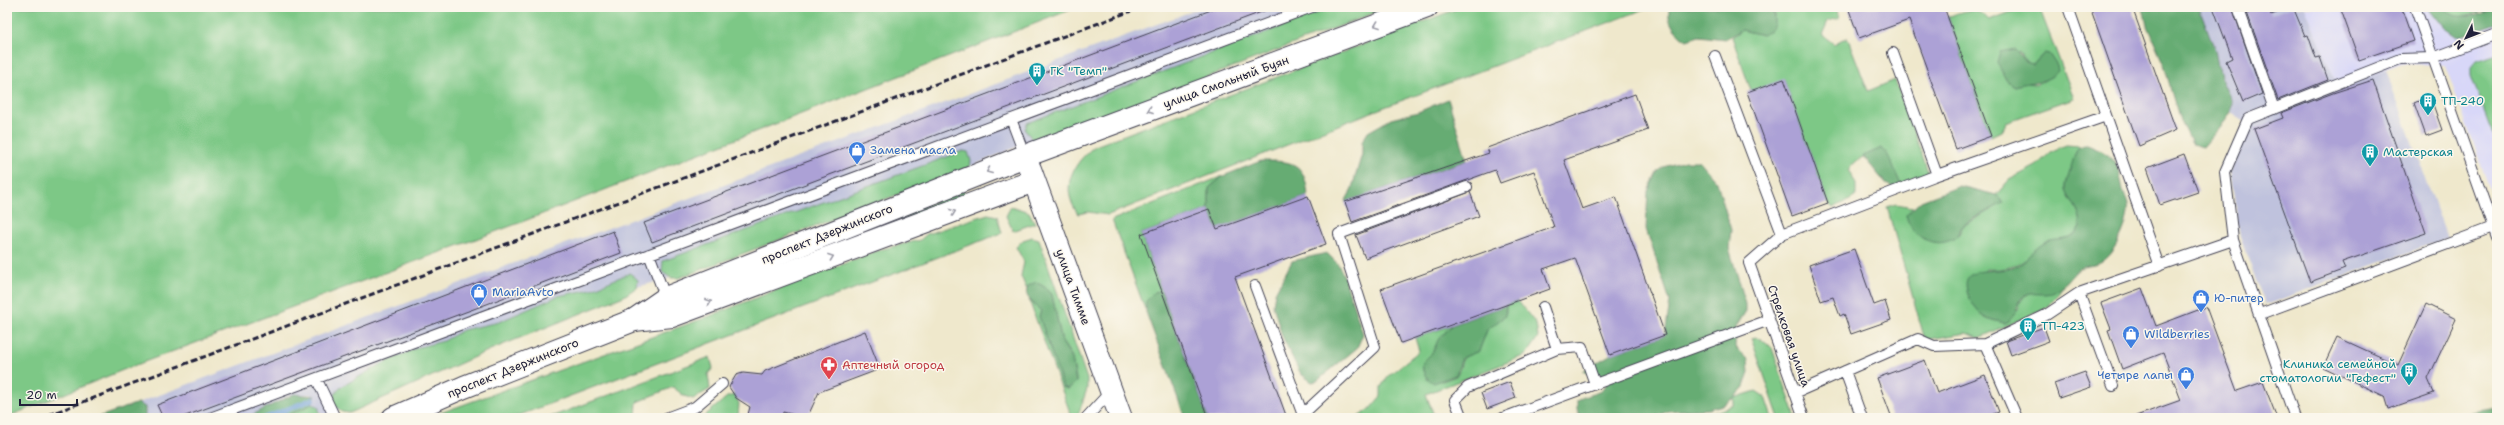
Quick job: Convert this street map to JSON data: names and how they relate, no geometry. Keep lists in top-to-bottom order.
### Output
{
  "streets": {
    "main road": ["улица Смольный Буян", "проспект Дзержинского", "улица Тимме"],
    "lane": ["Стрелковая улица"]
  },
  "crossings": [
    ["улица Смольный Буян", "проспект Дзержинского"],
    ["улица Смольный Буян", "улица Тимме"],
    ["проспект Дзержинского", "улица Тимме"]
  ],
  "one_way": ["улица Смольный Буян"],
  "places": {
    "building": [
      "ГК \"Темп\"",
      "ТП-240",
      "Мастерская",
      "ТП-423",
      "Клиника семейной стоматологии \"Гефест\""
    ],
    "shop": [
      "Замена масла",
      "MariaAvto",
      "Ю-питер",
      "Wildberries",
      "Четыре лапы"
    ],
    "pharmacy": ["Аптечный огород"]
  },
  "scale_bar": "20 m",
  "north": "bottom left"
}
